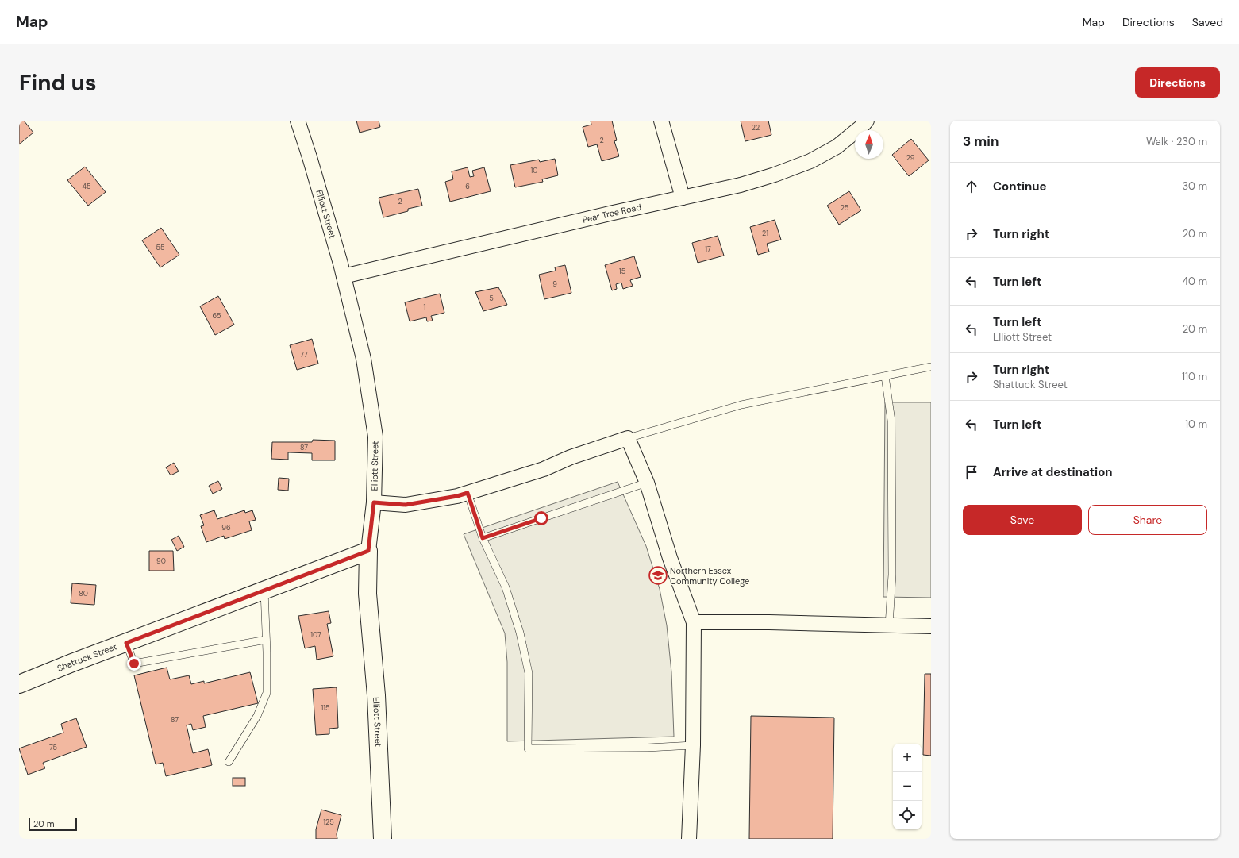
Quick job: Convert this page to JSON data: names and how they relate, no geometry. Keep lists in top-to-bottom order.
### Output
{
  "streets": {
    "street": ["Pear Tree Road", "Elliott Street", "Shattuck Street"]
  },
  "crossings": [
    ["Pear Tree Road", "Elliott Street"],
    ["Elliott Street", "Shattuck Street"]
  ],
  "places": {
    "school or university": ["Northern Essex Community College"]
  },
  "house_numbers": [
    "22",
    "2",
    "29",
    "10",
    "45",
    "6",
    "2",
    "25",
    "21",
    "55",
    "17",
    "15",
    "9",
    "5",
    "1",
    "65",
    "77",
    "87",
    "96",
    "90",
    "80",
    "107",
    "115",
    "87",
    "75",
    "125"
  ],
  "scale_bar": "20 m",
  "north": "top",
  "page": {
    "header": "Map",
    "nav": ["Map", "Directions", "Saved"],
    "buttons": [
      "Directions",
      ["Save", "Share"]
    ],
    "title": "Find us",
    "heading": ["3 min", "Walk · 230 m"],
    "list": [
      ["Continue", "30 m"],
      ["Turn right", "20 m"],
      ["Turn left", "40 m"],
      ["Turn left", "Elliott Street", "20 m"],
      ["Turn right", "Shattuck Street", "110 m"],
      ["Turn left", "10 m"],
      "Arrive at destination"
    ],
    "map_buttons": ["+", "−"],
    "scale": "20 m"
  }
}
